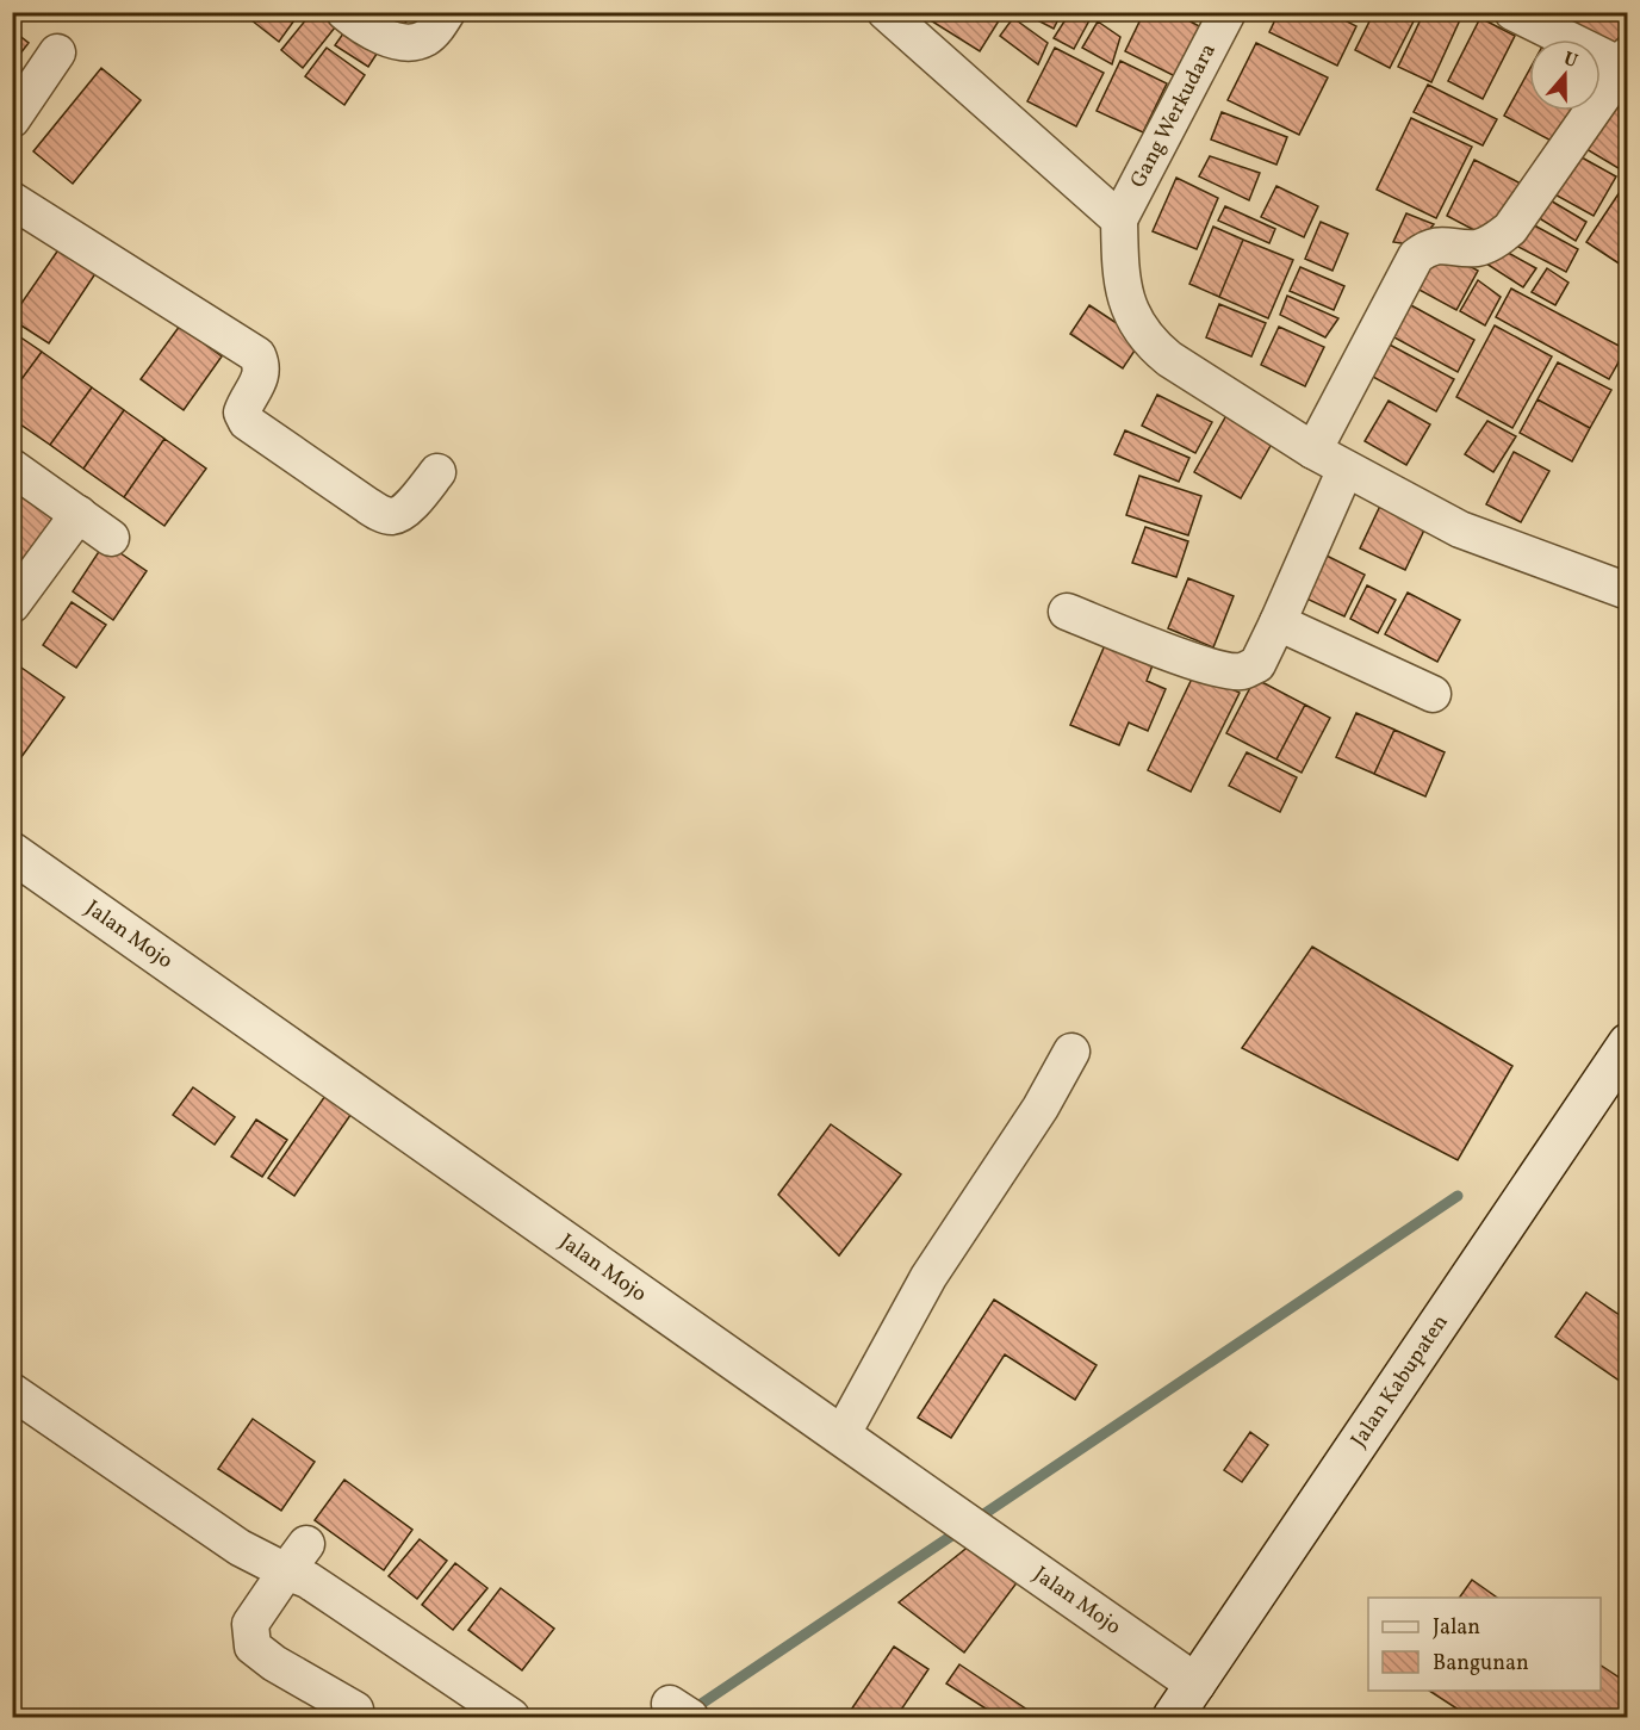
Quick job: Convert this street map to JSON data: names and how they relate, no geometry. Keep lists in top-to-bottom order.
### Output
{
  "streets": {
    "street": ["Gang Werkudara", "Jalan Mojo", "Jalan Kabupaten"]
  },
  "crossings": [
    ["Jalan Mojo", "Jalan Kabupaten"]
  ],
  "legend": ["Jalan", "Bangunan"],
  "north": "top"
}
